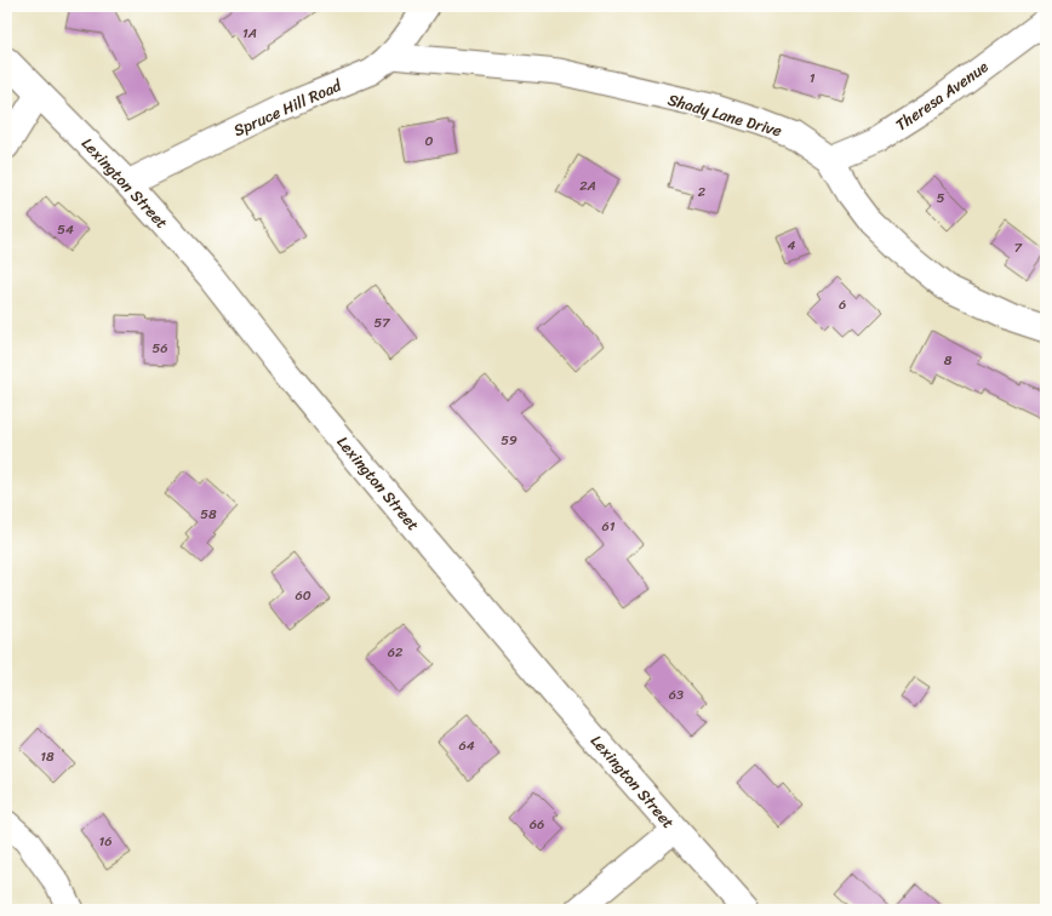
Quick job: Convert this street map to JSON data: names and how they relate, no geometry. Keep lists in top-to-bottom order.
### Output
{
  "streets": {
    "street": [
      "Theresa Avenue",
      "Spruce Hill Road",
      "Shady Lane Drive",
      "Lexington Street"
    ]
  },
  "crossings": [
    ["Theresa Avenue", "Shady Lane Drive"],
    ["Spruce Hill Road", "Shady Lane Drive"],
    ["Spruce Hill Road", "Lexington Street"]
  ],
  "house_numbers": [
    "1A",
    "1",
    "0",
    "2A",
    "2",
    "5",
    "54",
    "4",
    "7",
    "6",
    "57",
    "56",
    "8",
    "59",
    "58",
    "61",
    "60",
    "62",
    "63",
    "64",
    "18",
    "66",
    "16"
  ]
}
